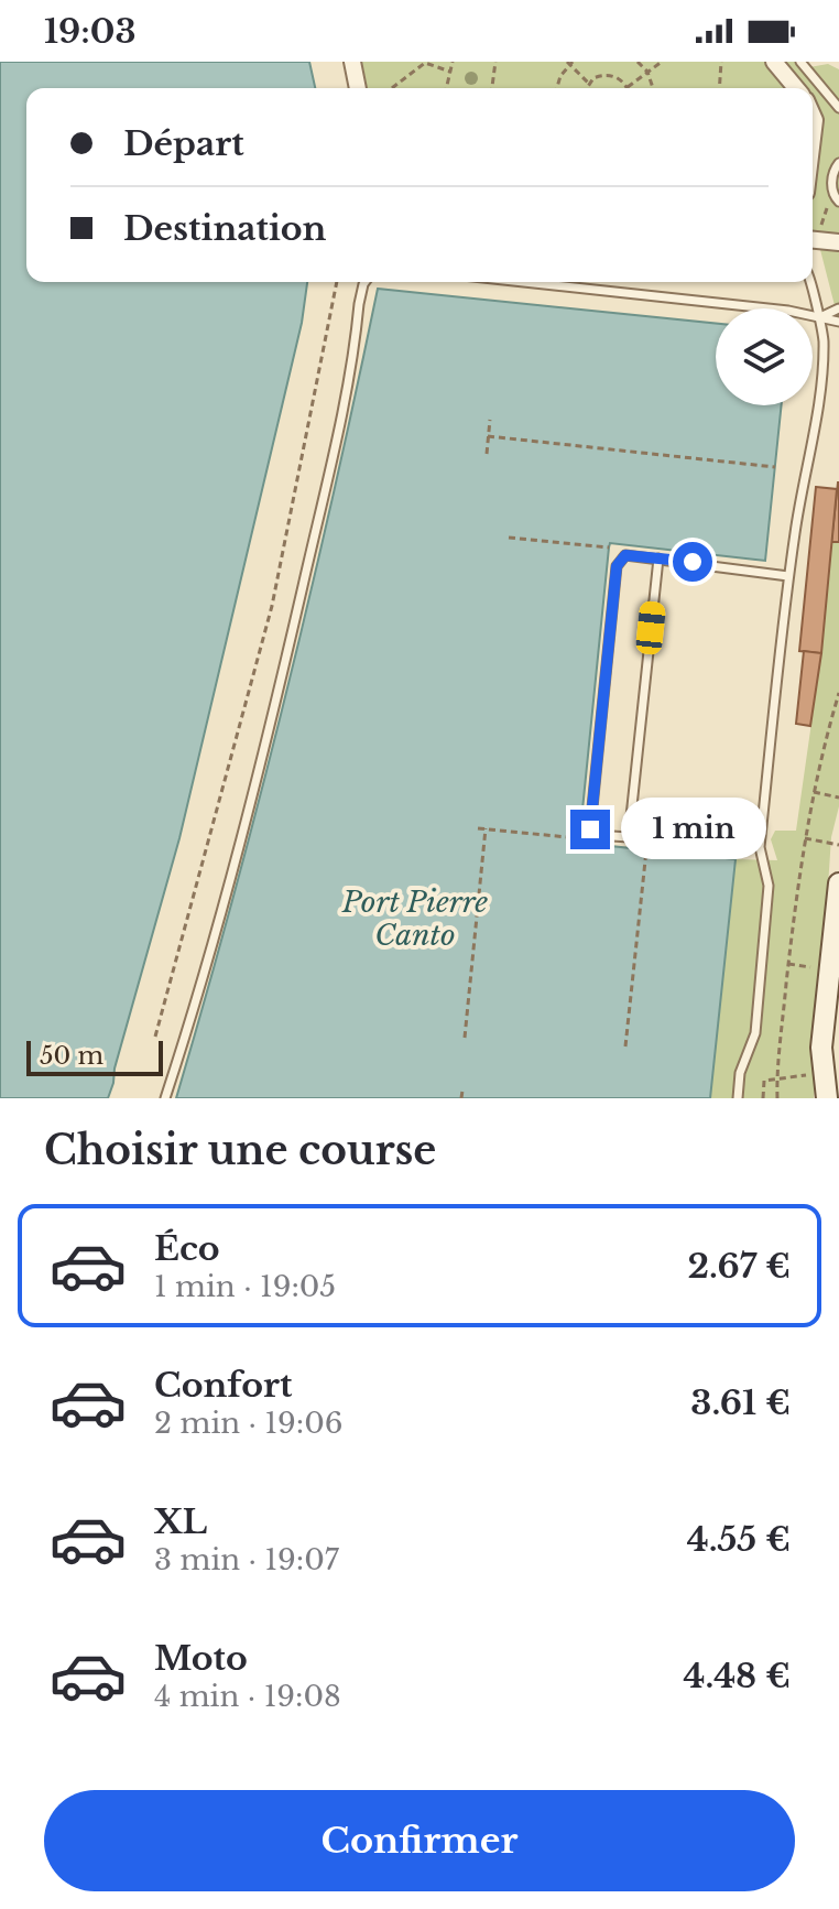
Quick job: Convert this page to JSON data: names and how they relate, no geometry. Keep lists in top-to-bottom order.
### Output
{
  "water": ["Port Pierre Canto"],
  "scale_bar": "50 m",
  "page": {
    "status": "19:03",
    "banner": ["Départ", "Destination"],
    "bubble": "1 min",
    "scale": "50 m",
    "heading": "Choisir une course",
    "list": [
      {
        "name": "Éco",
        "note": "1 min · 19:05",
        "value": "2.67 €"
      },
      {
        "name": "Confort",
        "note": "2 min · 19:06",
        "value": "3.61 €"
      },
      {
        "name": "XL",
        "note": "3 min · 19:07",
        "value": "4.55 €"
      },
      {
        "name": "Moto",
        "note": "4 min · 19:08",
        "value": "4.48 €"
      }
    ],
    "buttons": "Confirmer"
  }
}
